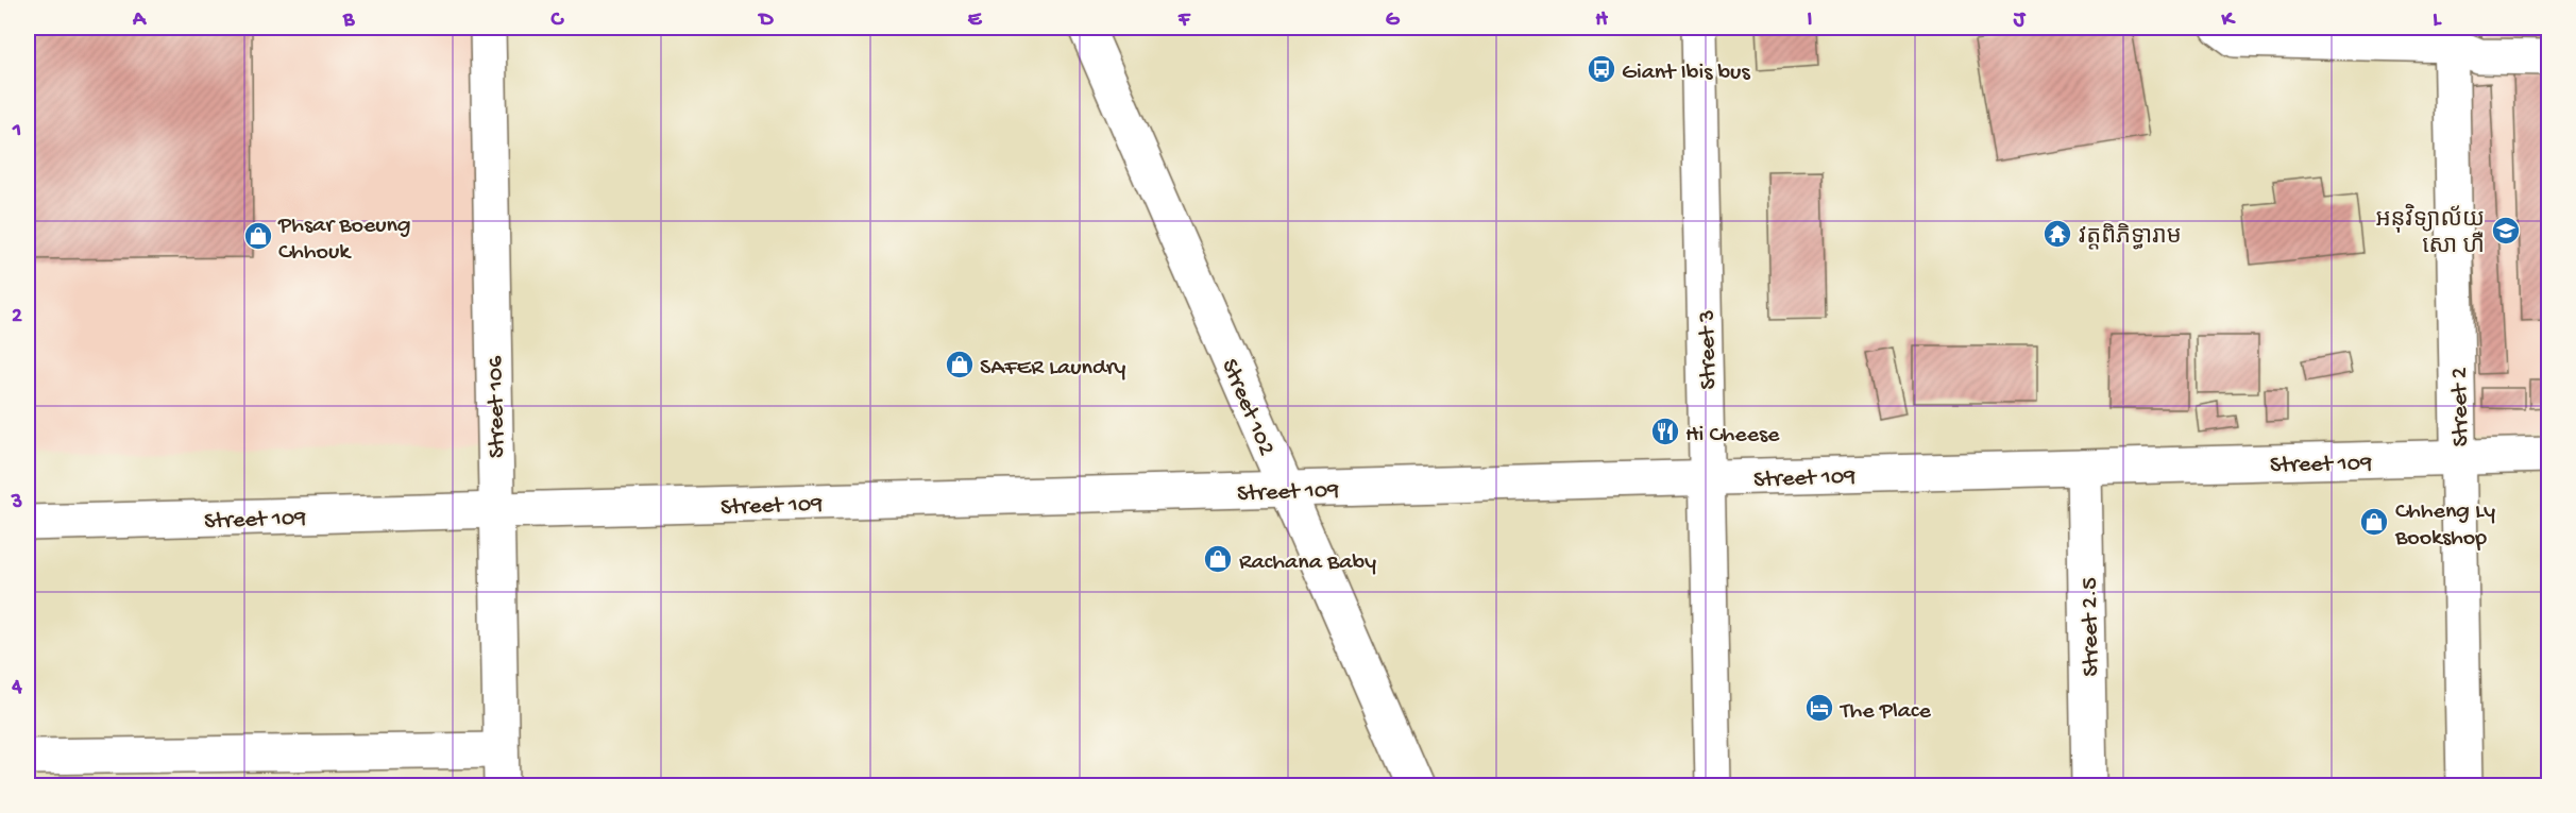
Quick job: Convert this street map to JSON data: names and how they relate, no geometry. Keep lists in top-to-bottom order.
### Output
{
  "streets": {
    "street": [
      "Street 3",
      "Street 102",
      "Street 106",
      "Street 2",
      "Street 109",
      "Street 2.5"
    ]
  },
  "crossings": [
    ["Street 3", "Street 109"],
    ["Street 102", "Street 109"],
    ["Street 106", "Street 109"],
    ["Street 2", "Street 109"],
    ["Street 109", "Street 2.5"]
  ],
  "places": {
    "bus stop": ["Giant Ibis bus"],
    "school or university": ["អនុវិទ្យាល័យ សោ ហឺ"],
    "temple": ["វត្តពិភិទ្ធារាម"],
    "shop": [
      "Phsar Boeung Chhouk",
      "SAFER Laundry",
      "Chheng Ly Bookshop",
      "Rachana Baby"
    ],
    "restaurant": ["Hi Cheese"],
    "hotel": ["The Place"]
  },
  "grid": {
    "columns": [
      "A",
      "B",
      "C",
      "D",
      "E",
      "F",
      "G",
      "H",
      "I",
      "J",
      "K",
      "L"
    ],
    "rows": [
      "1",
      "2",
      "3",
      "4"
    ]
  }
}
